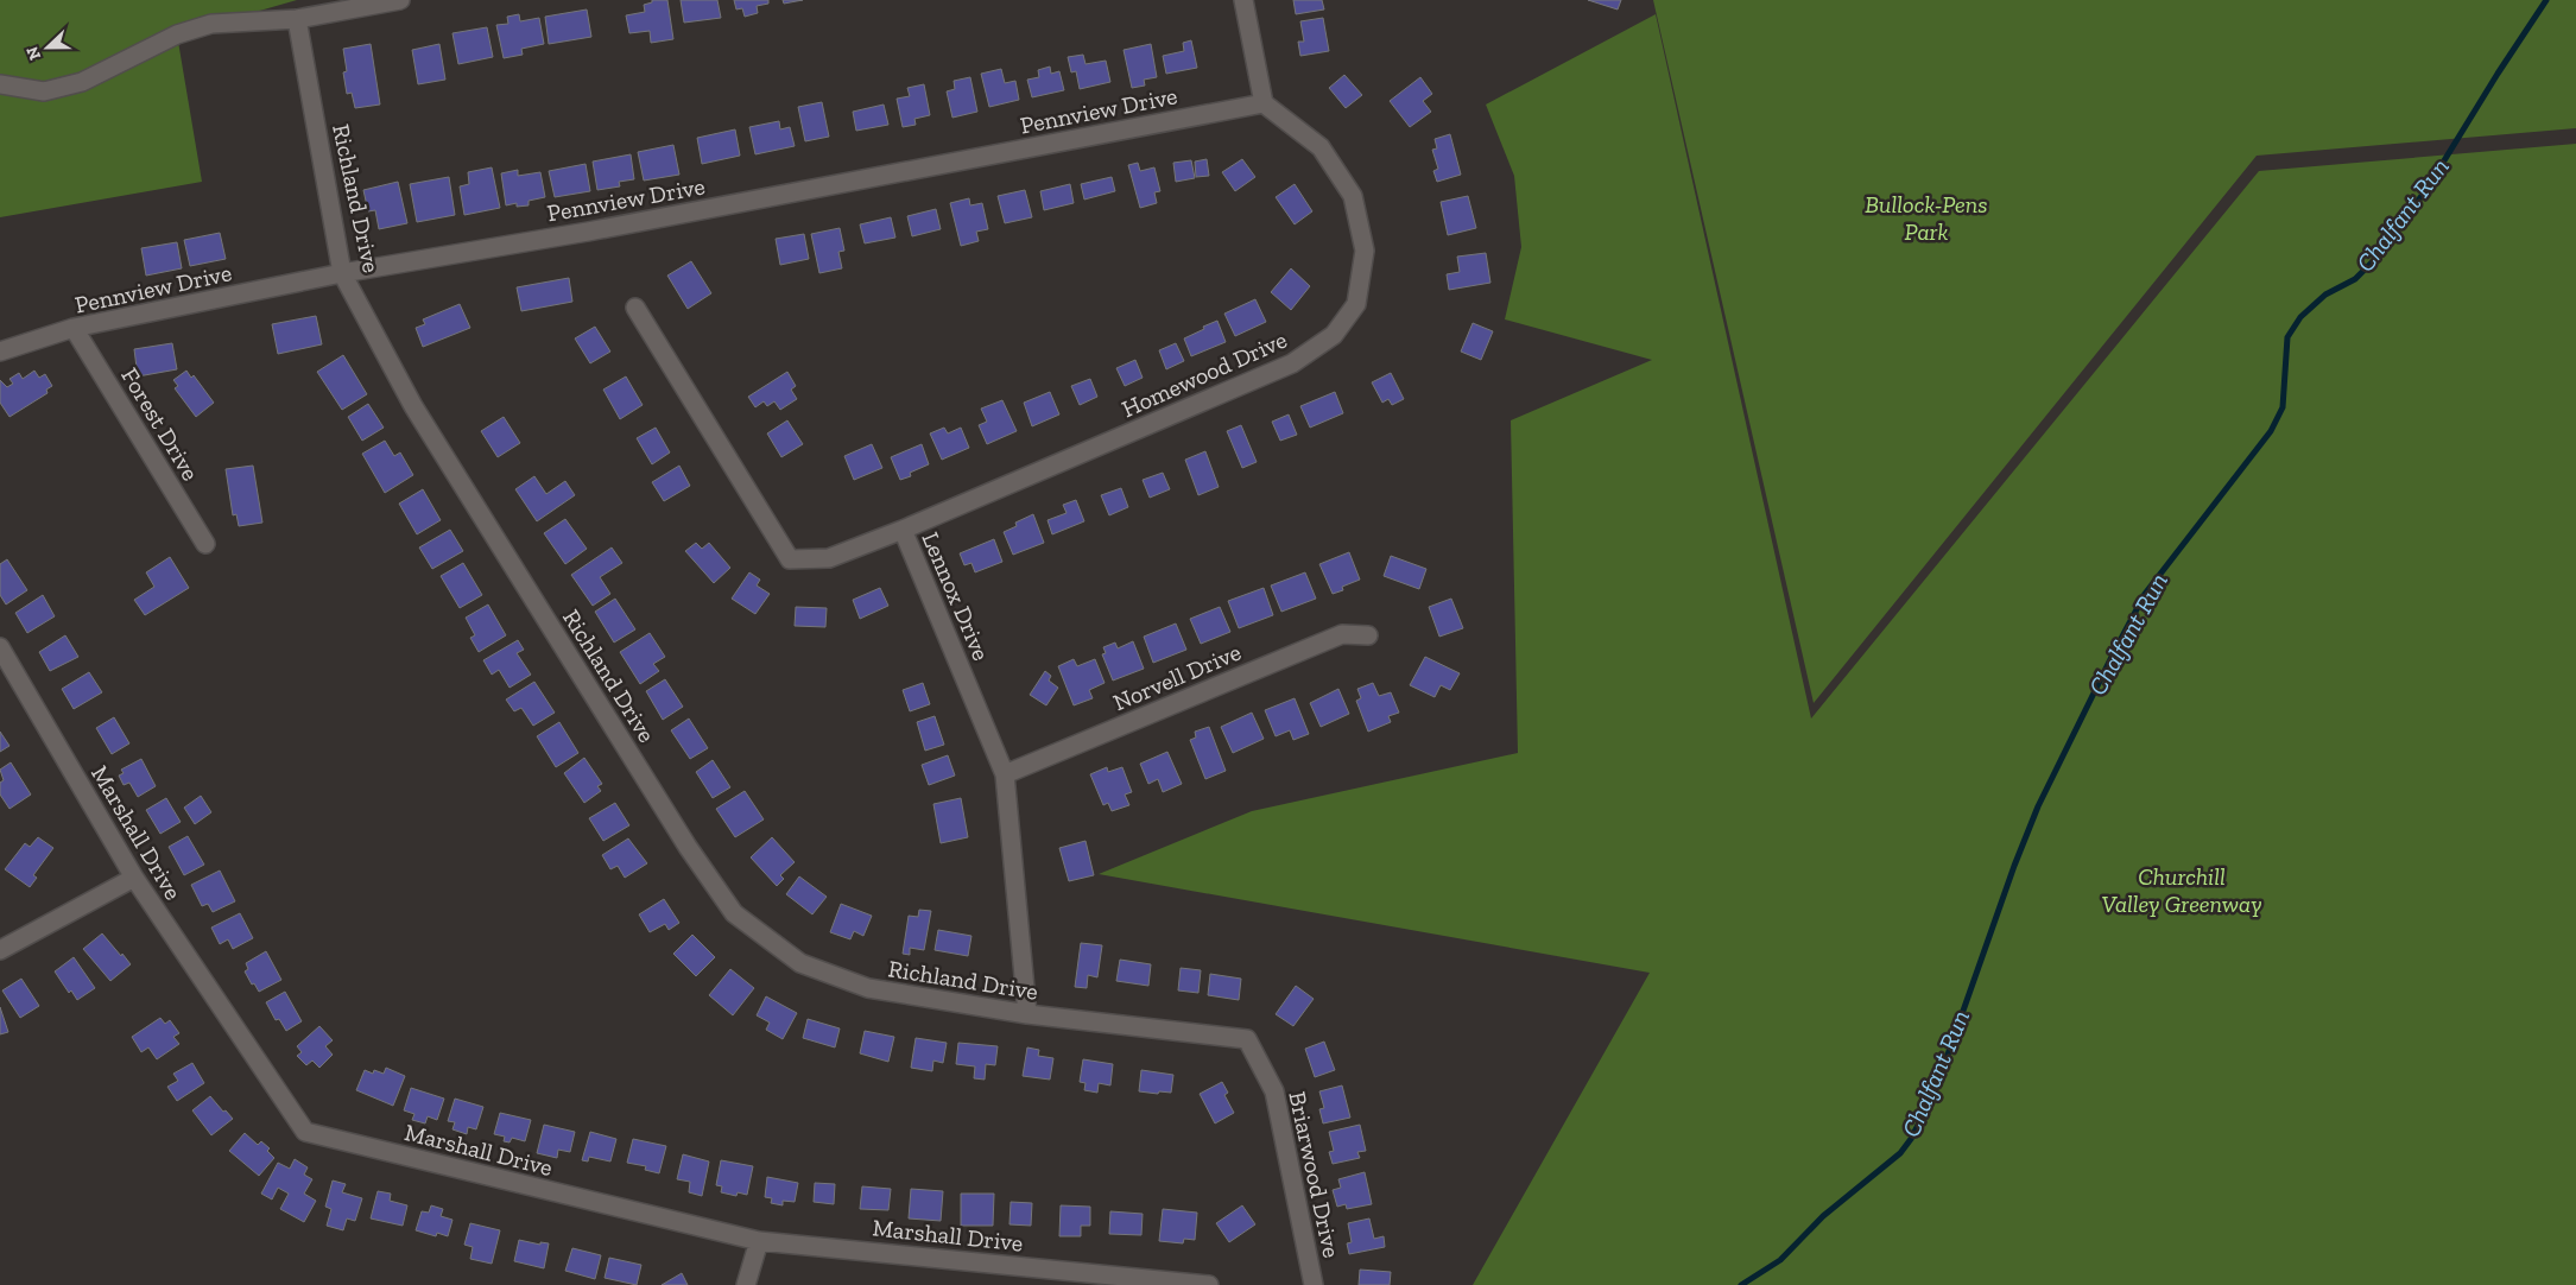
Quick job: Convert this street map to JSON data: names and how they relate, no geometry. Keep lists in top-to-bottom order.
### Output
{
  "streets": {
    "street": [
      "Pennview Drive",
      "Richland Drive",
      "Homewood Drive",
      "Forest Drive",
      "Lennox Drive",
      "Norvell Drive",
      "Marshall Drive",
      "Briarwood Drive"
    ]
  },
  "crossings": [
    ["Pennview Drive", "Richland Drive"],
    ["Pennview Drive", "Homewood Drive"],
    ["Pennview Drive", "Forest Drive"],
    ["Richland Drive", "Lennox Drive"],
    ["Richland Drive", "Briarwood Drive"],
    ["Homewood Drive", "Lennox Drive"],
    ["Lennox Drive", "Norvell Drive"]
  ],
  "water": ["Chalfant Run"],
  "parks": ["Bullock-Pens Park", "Churchill Valley Greenway"],
  "north": "left"
}
